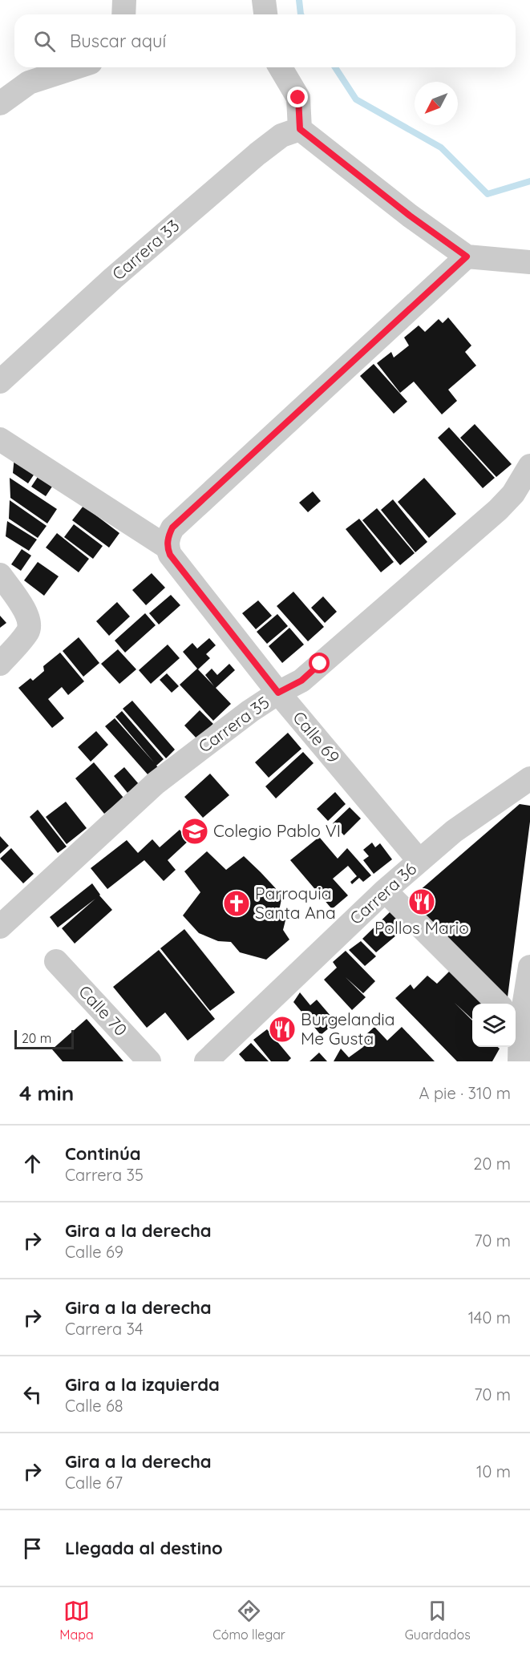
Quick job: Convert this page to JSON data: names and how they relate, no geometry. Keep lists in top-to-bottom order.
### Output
{
  "streets": {
    "street": [
      "Carrera 33",
      "Carrera 35",
      "Calle 69",
      "Carrera 36",
      "Calle 70"
    ]
  },
  "crossings": [
    ["Carrera 35", "Calle 69"],
    ["Calle 69", "Carrera 36"]
  ],
  "places": {
    "school or university": ["Colegio Pablo VI"],
    "restaurant": ["Pollos Mario", "Burgelandia Me Gusta"],
    "church": ["Parroquia Santa Ana"]
  },
  "scale_bar": "20 m",
  "north": "bottom left",
  "page": {
    "search": "Buscar aquí",
    "scale": "20 m",
    "heading": ["4 min", "A pie · 310 m"],
    "list": [
      ["Continúa", "Carrera 35", "20 m"],
      ["Gira a la derecha", "Calle 69", "70 m"],
      ["Gira a la derecha", "Carrera 34", "140 m"],
      ["Gira a la izquierda", "Calle 68", "70 m"],
      ["Gira a la derecha", "Calle 67", "10 m"],
      "Llegada al destino"
    ],
    "nav": ["Mapa", "Cómo llegar", "Guardados"]
  }
}
